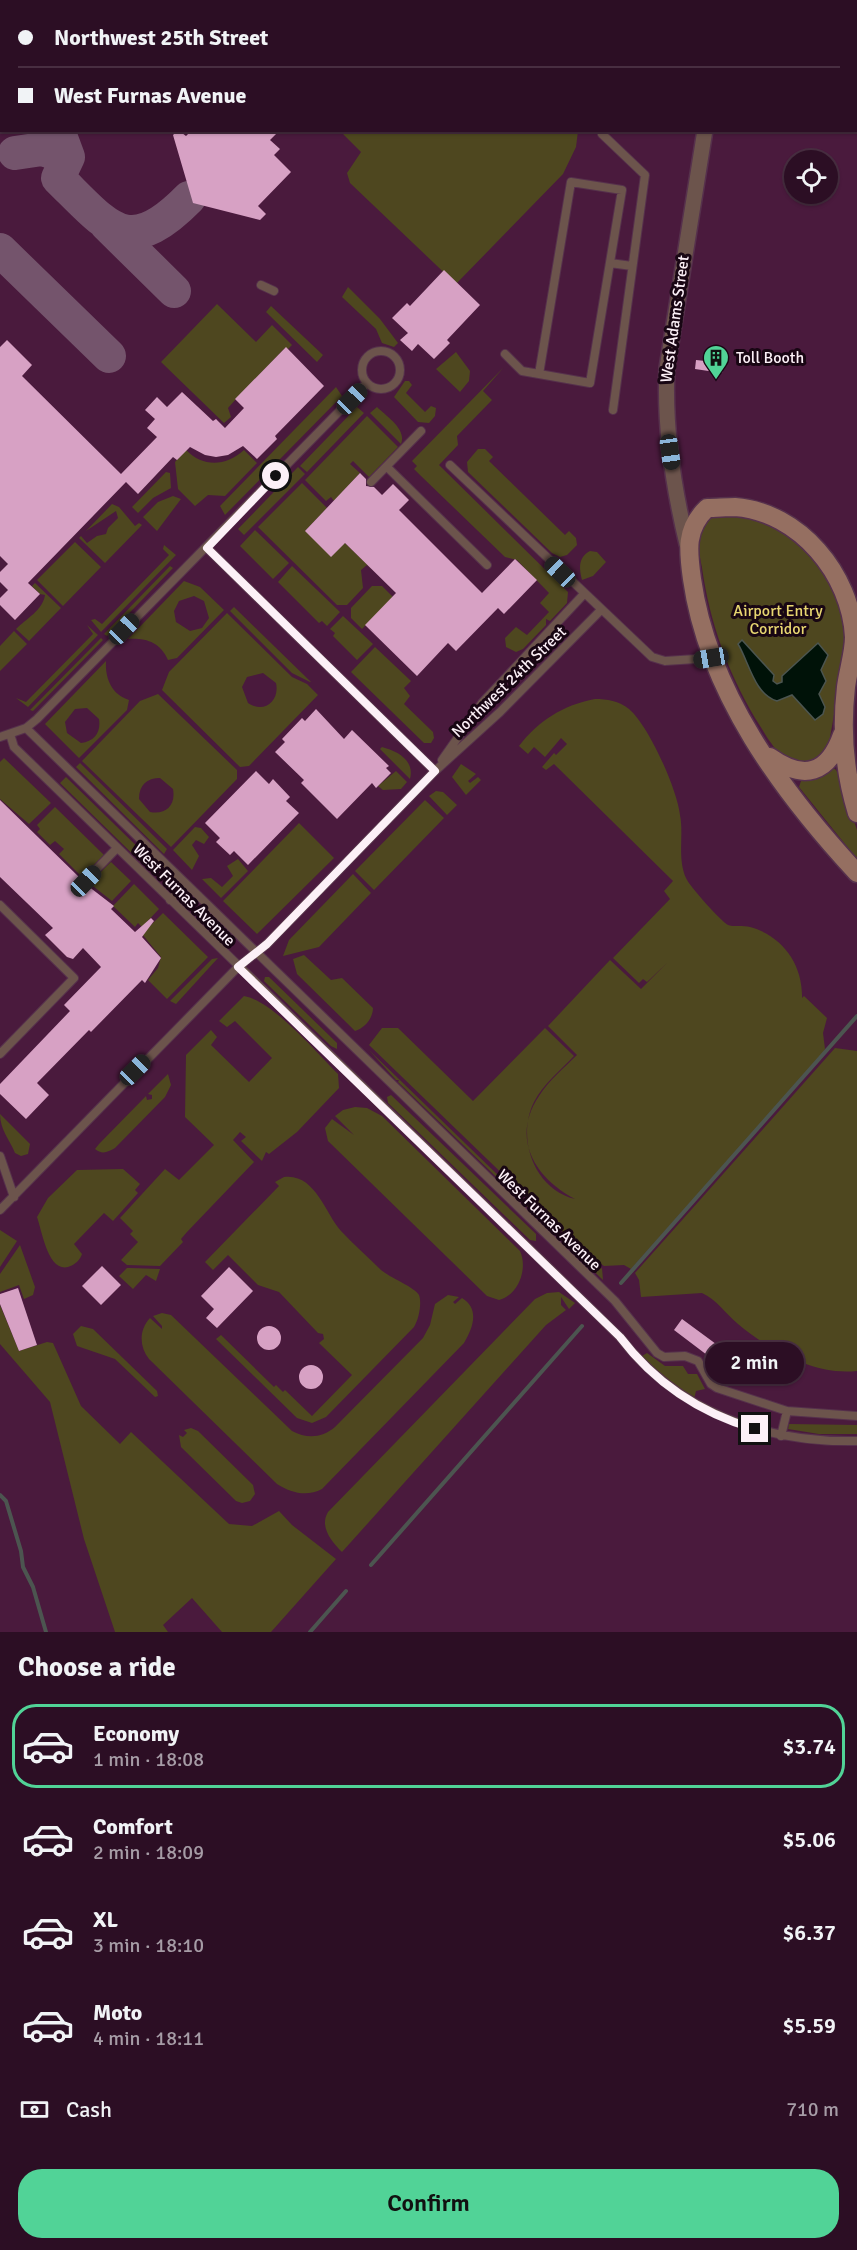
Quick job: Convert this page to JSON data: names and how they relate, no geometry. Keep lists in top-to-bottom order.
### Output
{
  "streets": {
    "main road": ["West Adams Street"],
    "lane": ["Northwest 24th Street", "West Furnas Avenue"]
  },
  "crossings": [
    ["Northwest 24th Street", "West Furnas Avenue"]
  ],
  "parks": ["Airport Entry Corridor"],
  "places": {
    "building": ["Toll Booth"]
  },
  "page": {
    "banner": ["Northwest 25th Street", "West Furnas Avenue"],
    "bubble": "2 min",
    "heading": "Choose a ride",
    "list": [
      {
        "name": "Economy",
        "note": "1 min · 18:08",
        "value": "$3.74"
      },
      {
        "name": "Comfort",
        "note": "2 min · 18:09",
        "value": "$5.06"
      },
      {
        "name": "XL",
        "note": "3 min · 18:10",
        "value": "$6.37"
      },
      {
        "name": "Moto",
        "note": "4 min · 18:11",
        "value": "$5.59"
      }
    ],
    "pay": ["Cash", "710 m"],
    "buttons": "Confirm"
  }
}
